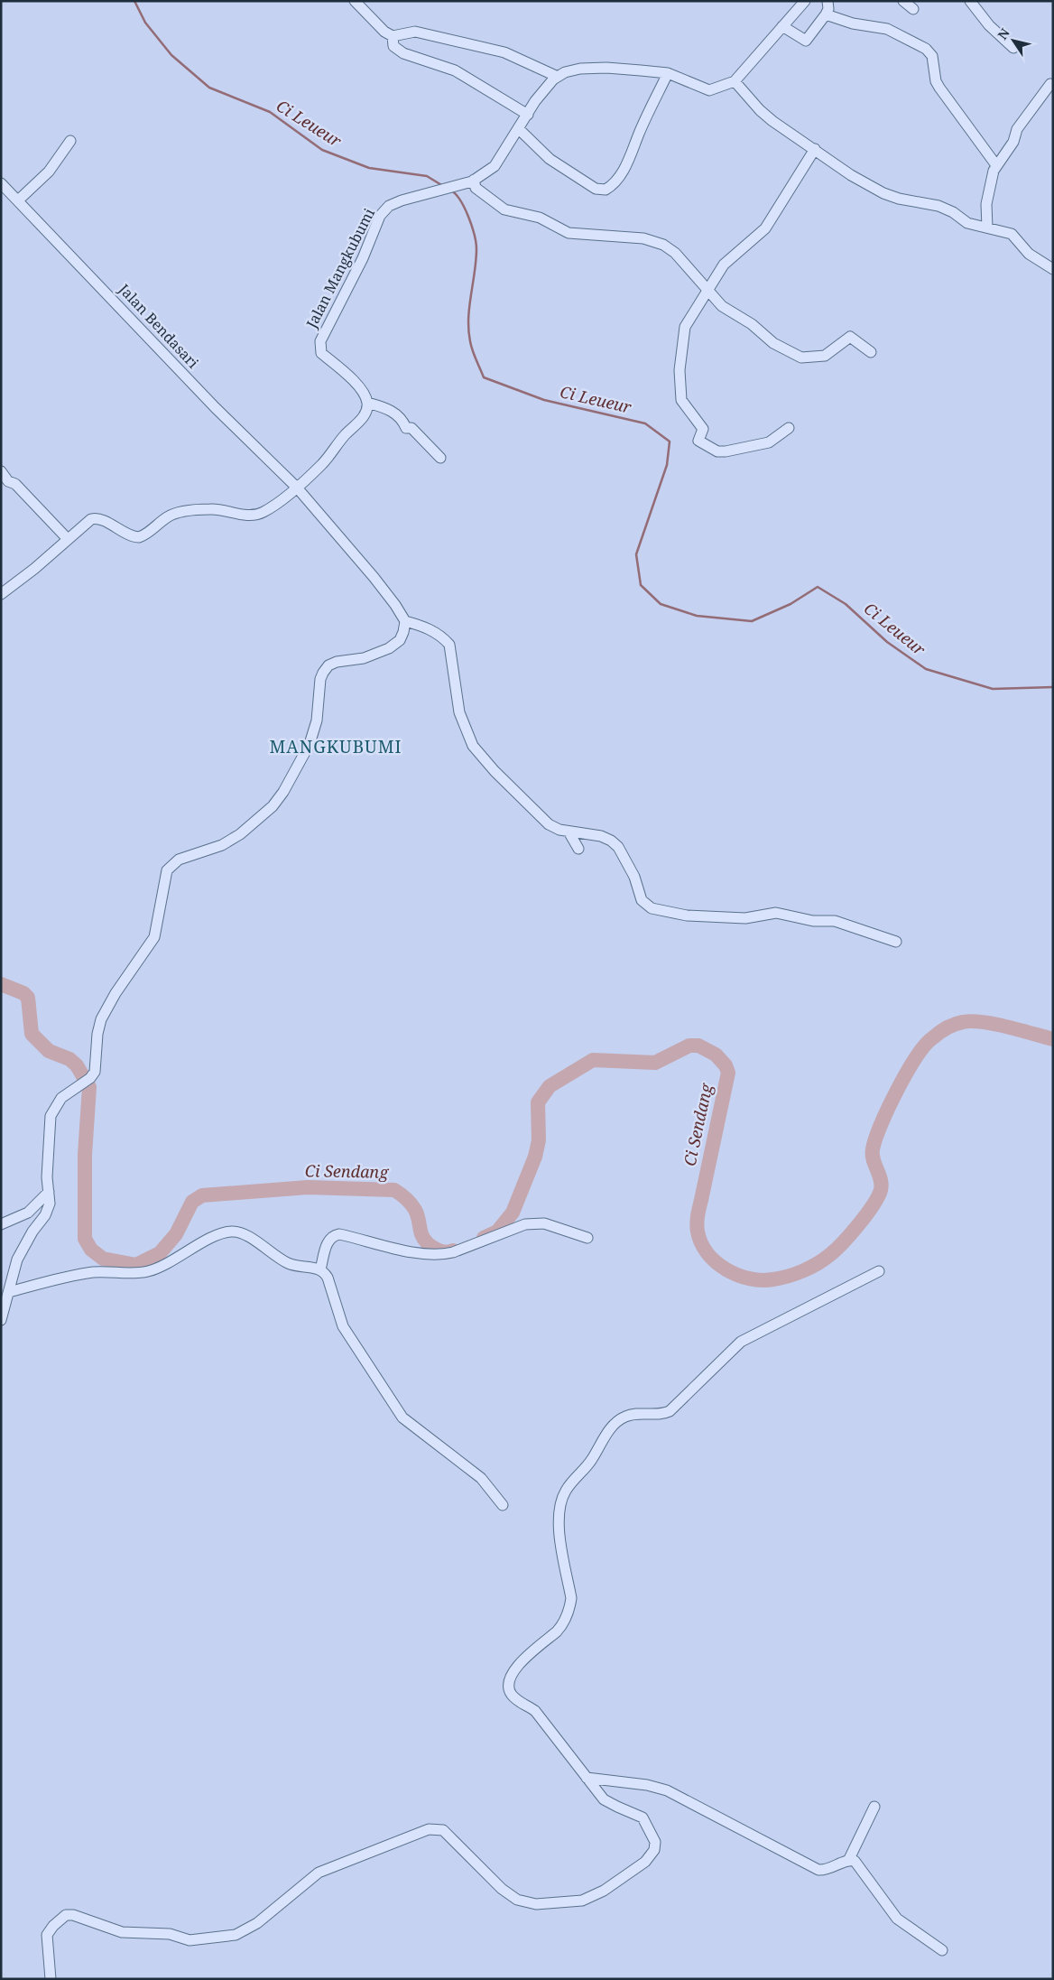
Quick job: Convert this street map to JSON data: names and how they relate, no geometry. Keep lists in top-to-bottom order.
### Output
{
  "streets": {
    "street": ["Jalan Mangkubumi", "Jalan Bendasari"]
  },
  "districts": ["MANGKUBUMI"],
  "water": ["Ci Leueur", "Ci Sendang"],
  "north": "top left"
}
